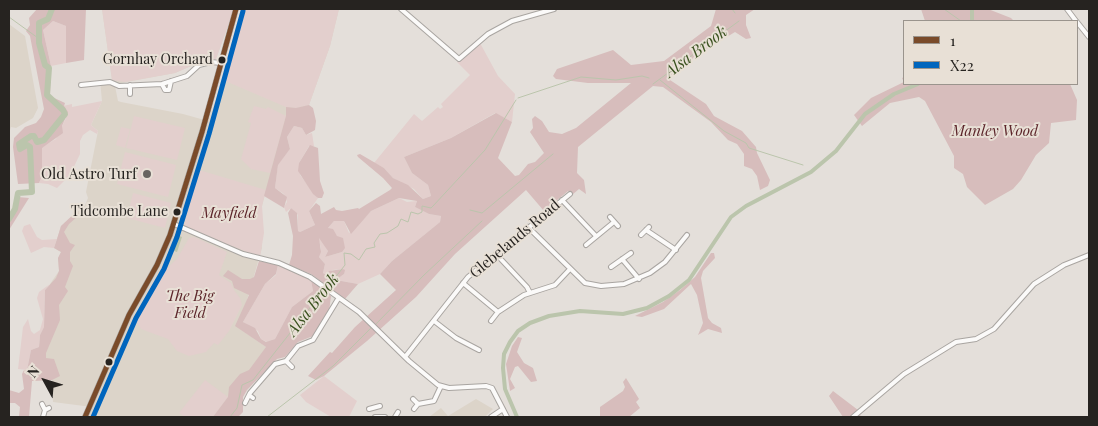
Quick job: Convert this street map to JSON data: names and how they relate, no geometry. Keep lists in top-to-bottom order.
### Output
{
  "streets": {
    "street": ["Glebelands Road"]
  },
  "water": ["Alsa Brook"],
  "parks": ["Manley Wood", "Mayfield", "The Big Field"],
  "places": ["Gornhay Orchard", "Old Astro Turf", "Tidcombe Lane"],
  "lines": ["transit line 1", "transit line X22"],
  "legend": ["1", "X22"],
  "north": "top left"
}
